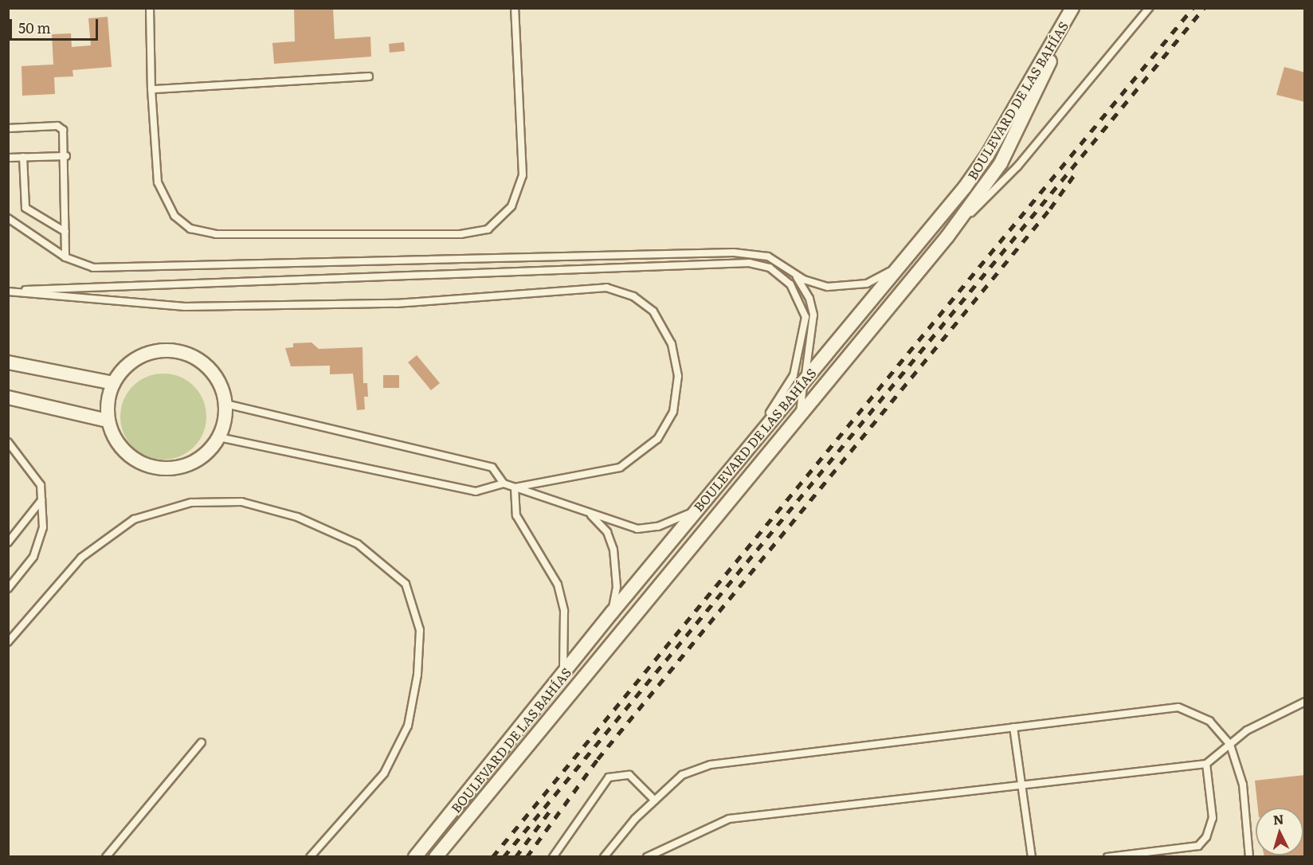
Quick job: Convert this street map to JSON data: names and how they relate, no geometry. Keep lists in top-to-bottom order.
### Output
{
  "streets": {
    "street": ["BOULEVARD DE LAS BAHÍAS"]
  },
  "scale_bar": "50 m",
  "north": "top"
}
